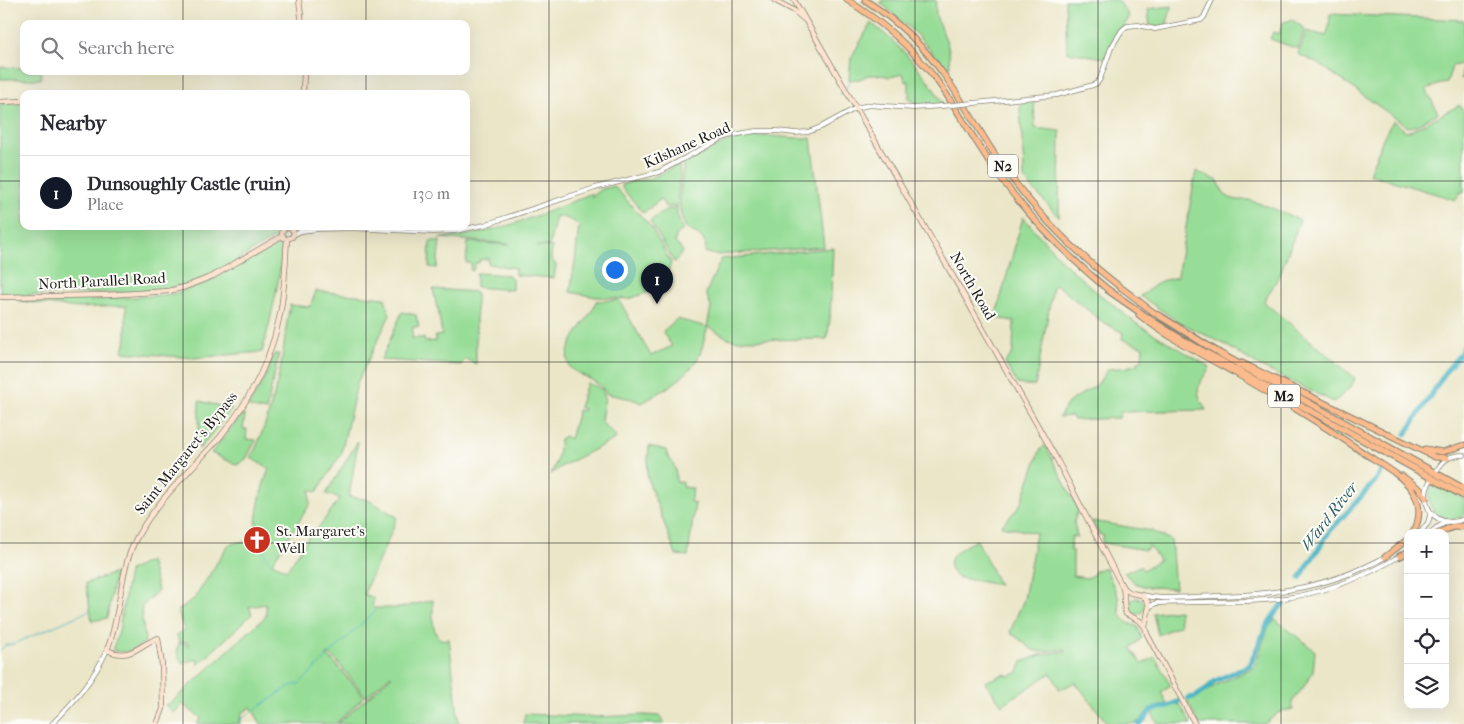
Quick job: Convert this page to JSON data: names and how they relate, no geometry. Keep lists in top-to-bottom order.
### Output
{
  "streets": {
    "highway": ["N2", "M2"],
    "main road": ["North Parallel Road", "North Road", "Saint Margaret's Bypass"],
    "street": ["Kilshane Road"]
  },
  "crossings": [
    ["Kilshane Road", "North Road"],
    ["N2", "M2"]
  ],
  "water": ["Ward River"],
  "places": {
    "church": ["St. Margaret's Well"]
  },
  "page": {
    "search": "Search here",
    "heading": "Nearby",
    "list": [
      {
        "mark": "1",
        "name": "Dunsoughly Castle (ruin)",
        "note": "Place",
        "value": "130 m"
      }
    ],
    "pins": "1",
    "map_buttons": ["+", "−"]
  }
}
